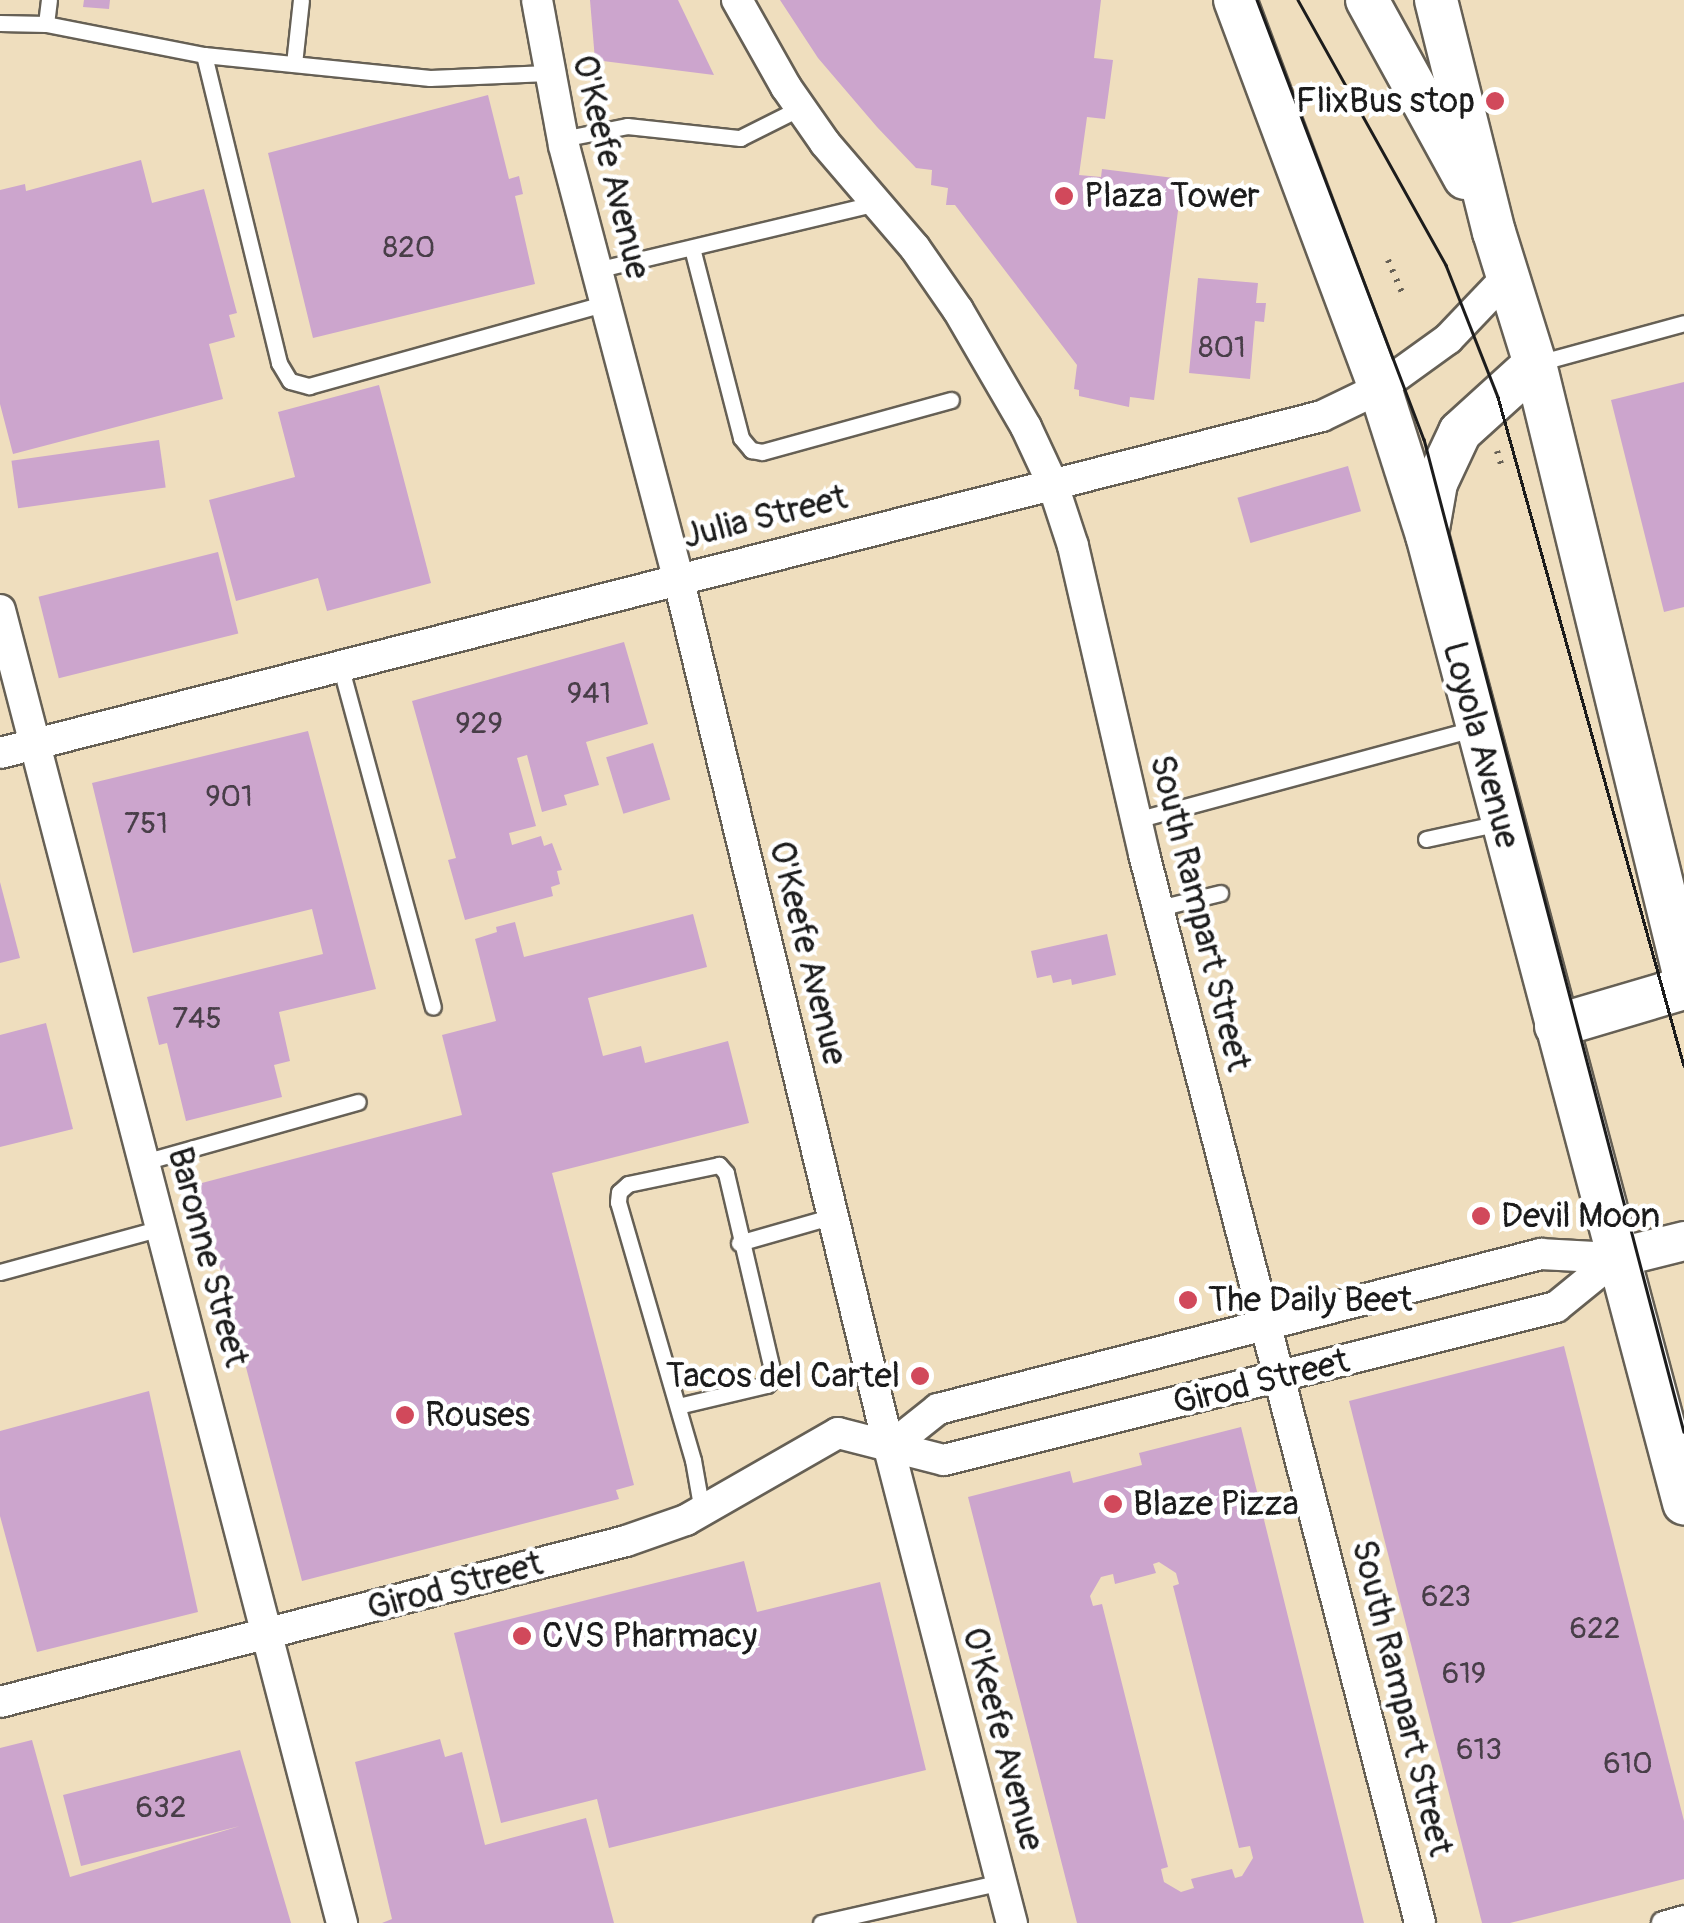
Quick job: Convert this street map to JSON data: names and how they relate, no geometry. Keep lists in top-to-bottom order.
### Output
{
  "streets": {
    "main road": ["Loyola Avenue"],
    "street": [
      "O'Keefe Avenue",
      "Julia Street",
      "South Rampart Street",
      "Baronne Street",
      "Girod Street"
    ]
  },
  "crossings": [
    ["O'Keefe Avenue", "Julia Street"],
    ["O'Keefe Avenue", "Girod Street"],
    ["Julia Street", "Loyola Avenue"],
    ["Julia Street", "South Rampart Street"],
    ["Julia Street", "Baronne Street"],
    ["Loyola Avenue", "Girod Street"],
    ["South Rampart Street", "Girod Street"],
    ["Baronne Street", "Girod Street"]
  ],
  "places": [
    "FlixBus stop",
    "Plaza Tower",
    "Devil Moon",
    "The Daily Beet",
    "Tacos del Cartel",
    "Rouses",
    "Blaze Pizza",
    "CVS Pharmacy"
  ],
  "house_numbers": [
    "820",
    "801",
    "941",
    "929",
    "901",
    "751",
    "745",
    "623",
    "622",
    "619",
    "613",
    "610",
    "632"
  ]
}
